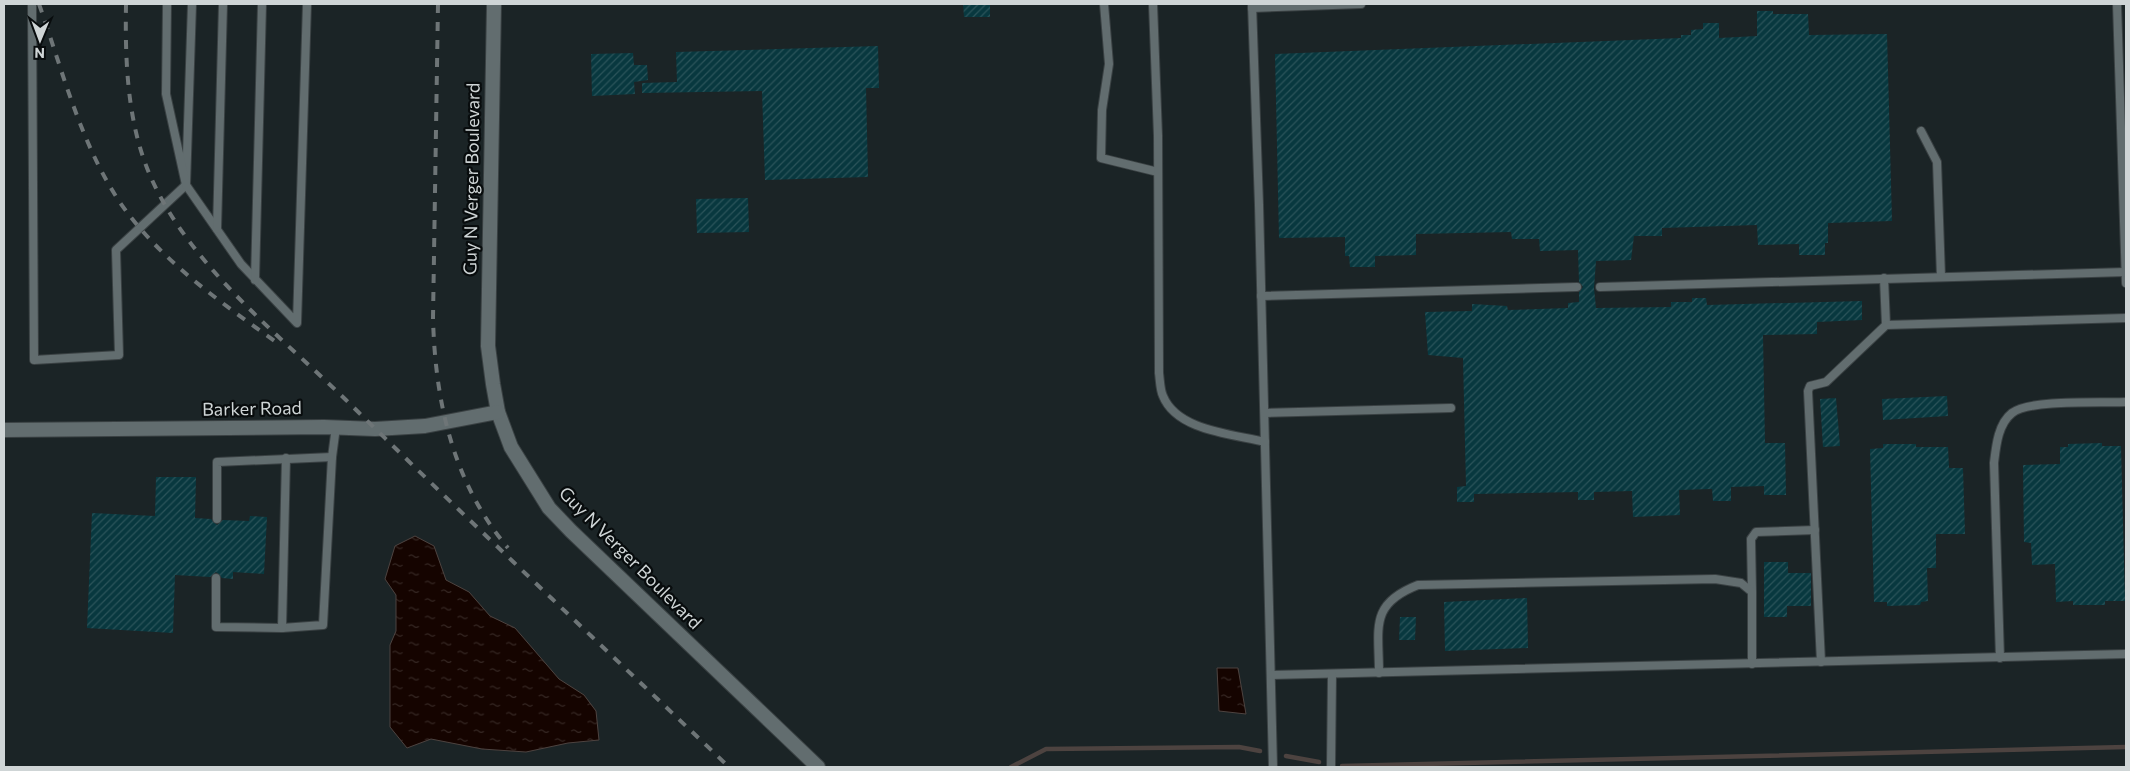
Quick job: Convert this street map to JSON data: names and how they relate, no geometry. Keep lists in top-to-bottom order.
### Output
{
  "streets": {
    "street": ["Guy N Verger Boulevard", "Barker Road"]
  },
  "crossings": [
    ["Guy N Verger Boulevard", "Barker Road"]
  ],
  "north": "bottom"
}
